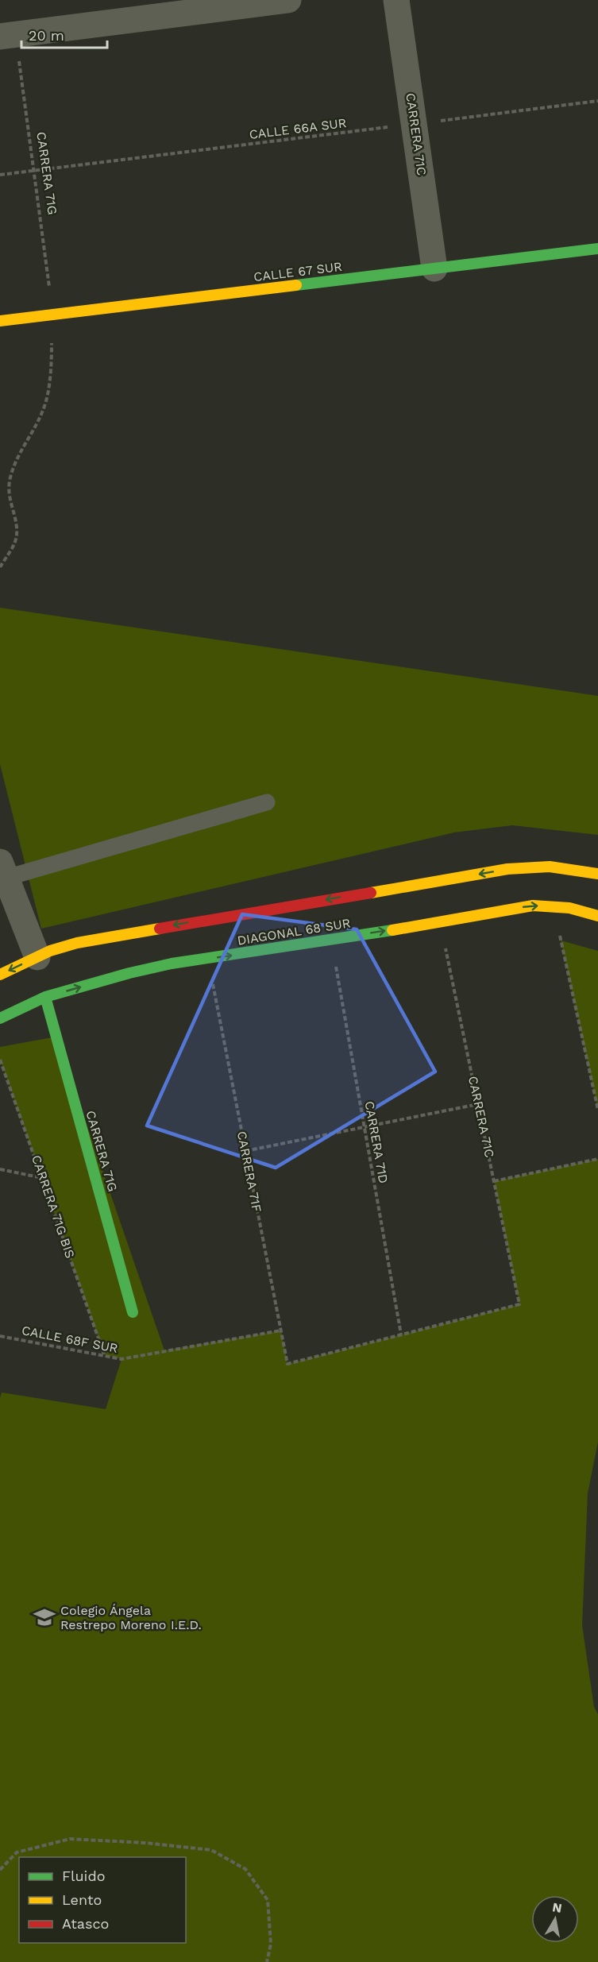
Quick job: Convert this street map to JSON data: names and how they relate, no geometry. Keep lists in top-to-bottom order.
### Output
{
  "streets": {
    "street": [
      "CARRERA 71C",
      "CARRERA 71G",
      "CALLE 67 SUR",
      "DIAGONAL 68 SUR"
    ],
    "path": [
      "CALLE 66A SUR",
      "CARRERA 71D",
      "CARRERA 71F",
      "CARRERA 71G BIS",
      "CALLE 68F SUR"
    ]
  },
  "crossings": [
    ["CALLE 66A SUR", "CARRERA 71C"],
    ["CALLE 66A SUR", "CARRERA 71G"],
    ["CARRERA 71C", "CALLE 67 SUR"],
    ["CARRERA 71C", "CARRERA 71D"],
    ["CARRERA 71C", "CARRERA 71F"],
    ["CARRERA 71G", "CALLE 67 SUR"],
    ["CARRERA 71G", "DIAGONAL 68 SUR"],
    ["CARRERA 71D", "CARRERA 71F"],
    ["CARRERA 71F", "CALLE 68F SUR"],
    ["CARRERA 71G BIS", "CALLE 68F SUR"]
  ],
  "places": {
    "school or university": ["Colegio Ángela Restrepo Moreno I.E.D."]
  },
  "legend": ["Fluido", "Lento", "Atasco"],
  "scale_bar": "20 m",
  "north": "top"
}
